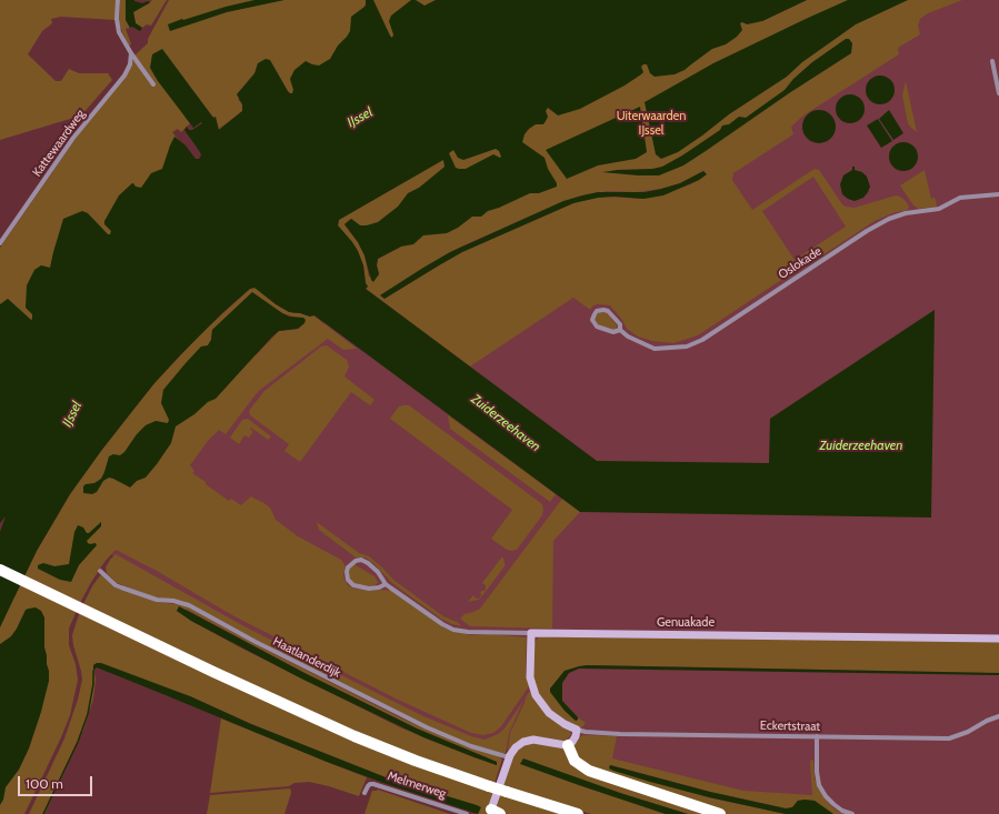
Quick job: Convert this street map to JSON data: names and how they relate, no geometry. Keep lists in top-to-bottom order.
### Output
{
  "streets": {
    "street": [
      "Kattewaardweg",
      "Oslokade",
      "Genuakade",
      "Haatlanderdijk",
      "Eckertstraat",
      "Melmerweg"
    ]
  },
  "water": ["IJssel", "Zuiderzeehaven"],
  "parks": ["Uiterwaarden IJssel"],
  "scale_bar": "100 m"
}
